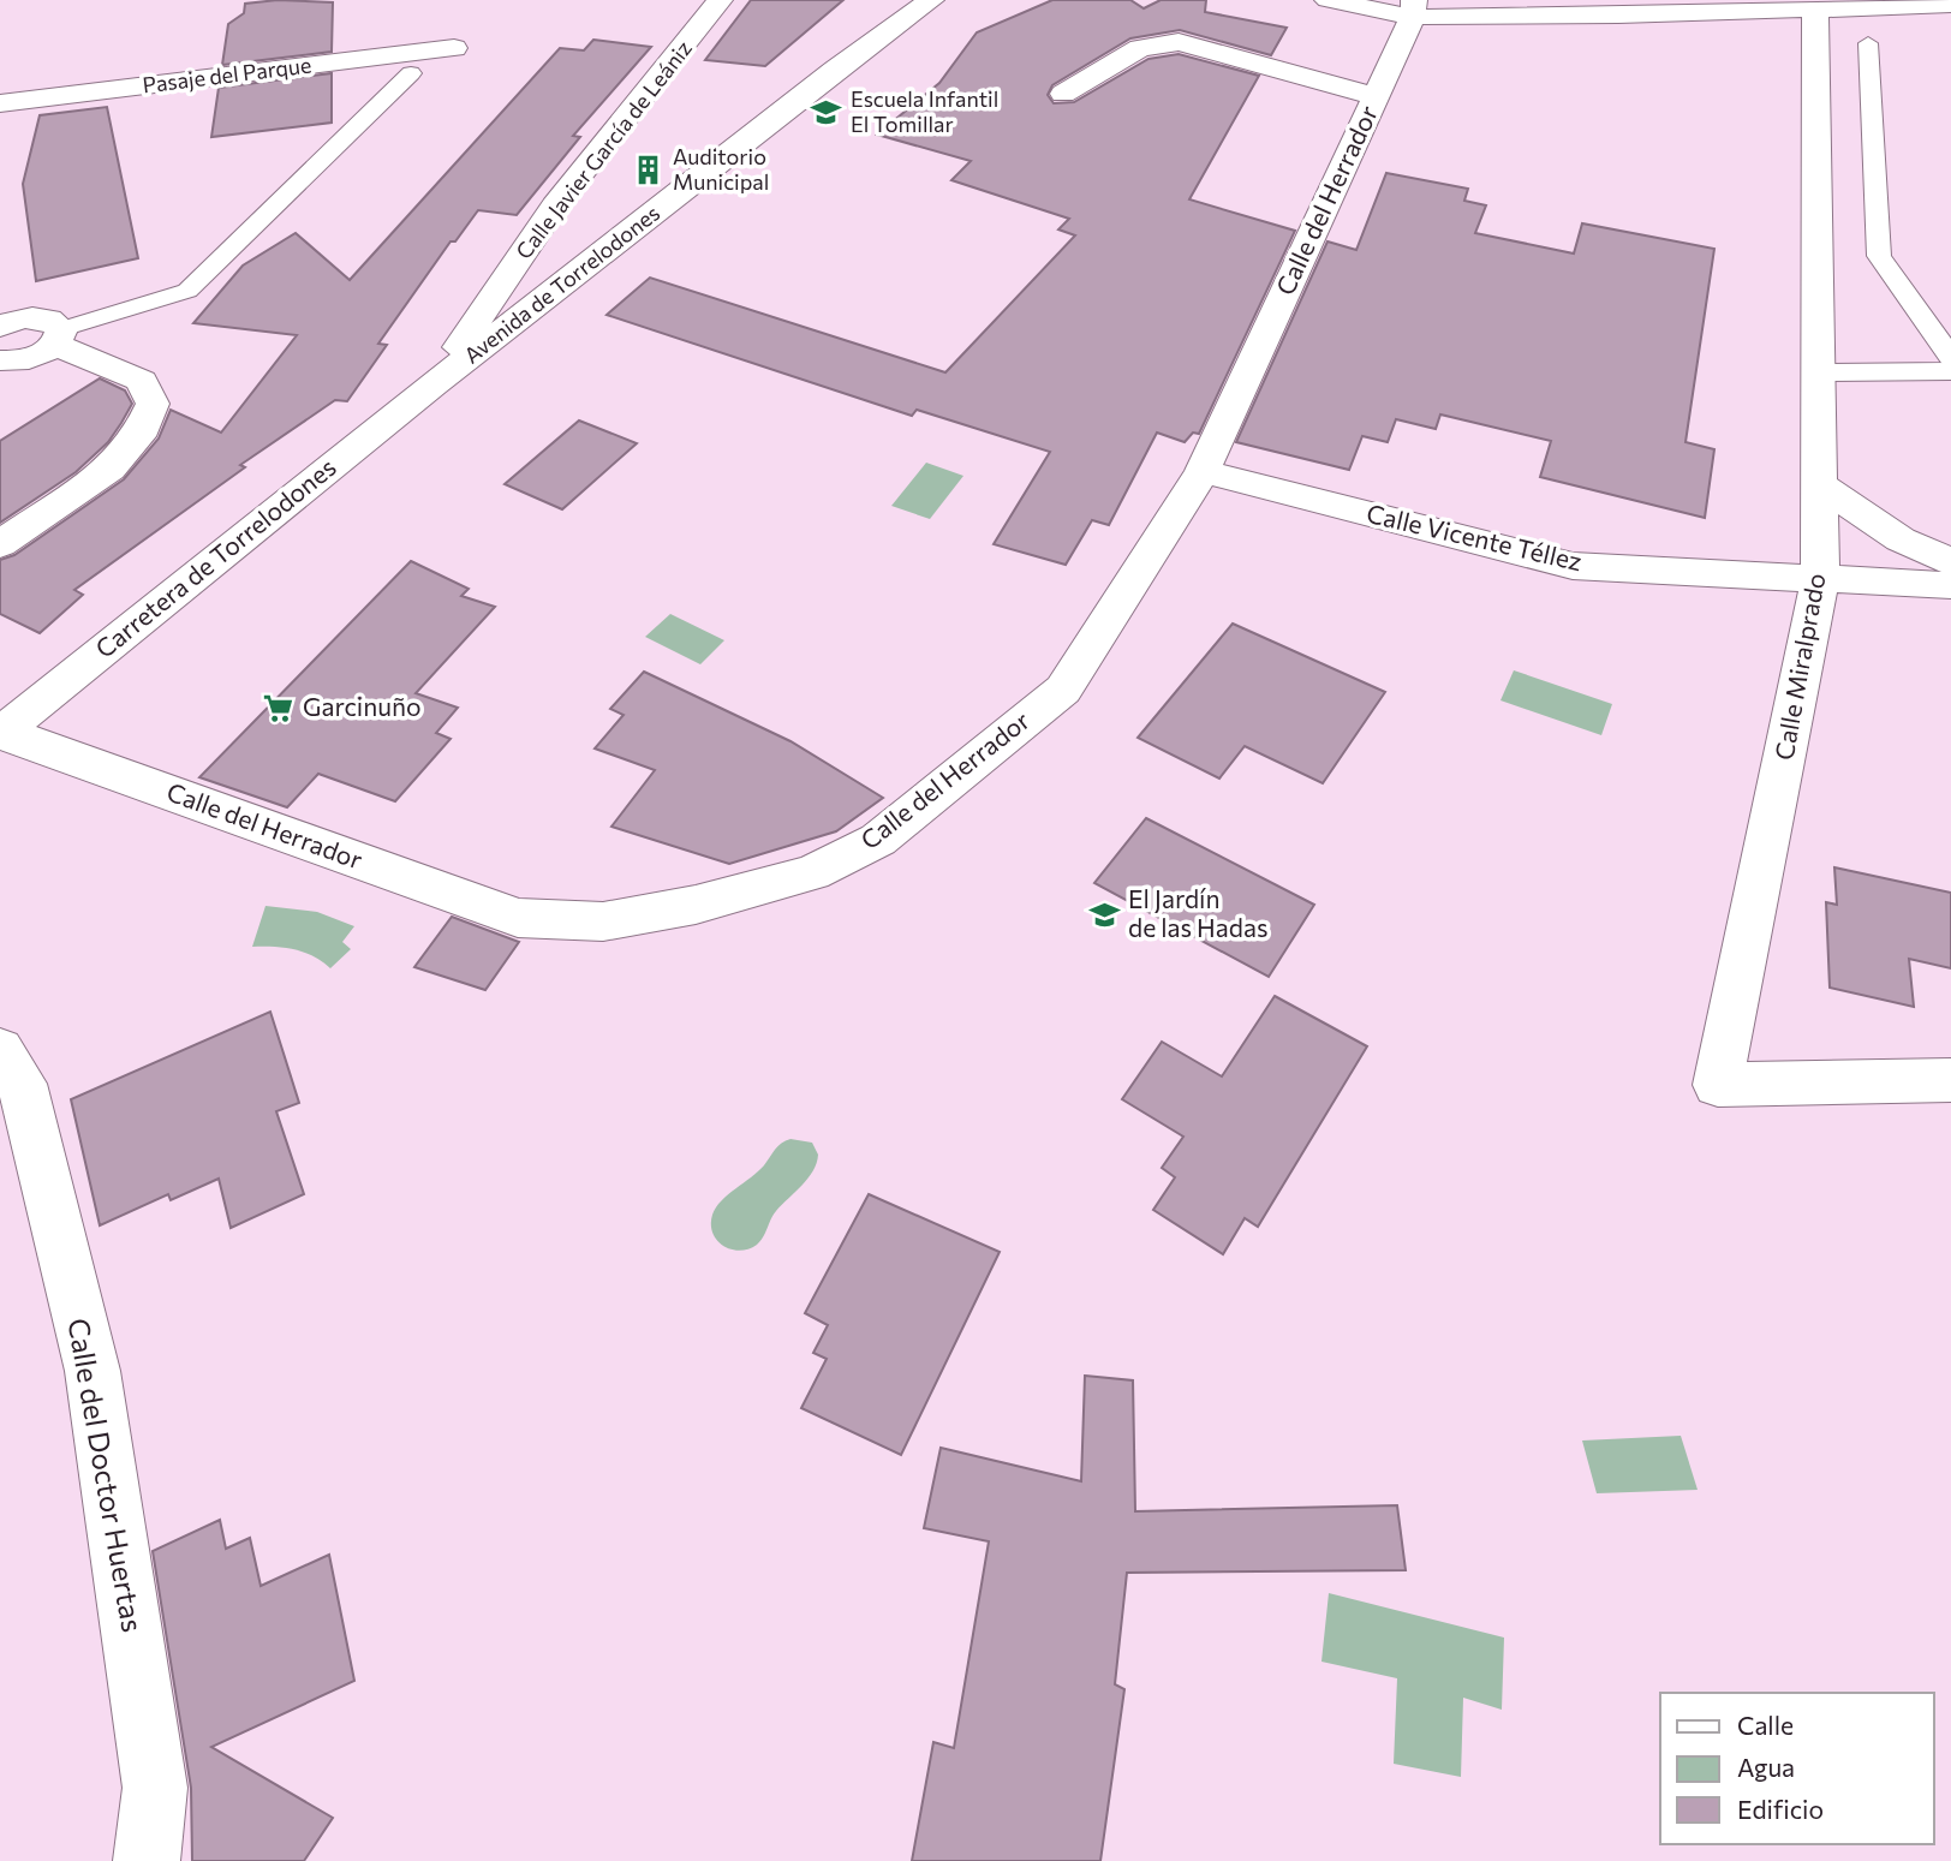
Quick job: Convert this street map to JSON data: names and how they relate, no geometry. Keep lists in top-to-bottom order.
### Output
{
  "streets": {
    "street": [
      "Pasaje del Parque",
      "Calle Javier García de Leániz",
      "Calle del Herrador",
      "Avenida de Torrelodones",
      "Calle Vicente Téllez",
      "Carretera de Torrelodones",
      "Calle Miralprado",
      "Calle del Doctor Huertas"
    ]
  },
  "crossings": [
    ["Calle Javier García de Leániz", "Avenida de Torrelodones"],
    ["Calle Javier García de Leániz", "Carretera de Torrelodones"],
    ["Calle del Herrador", "Calle Vicente Téllez"],
    ["Calle del Herrador", "Carretera de Torrelodones"],
    ["Avenida de Torrelodones", "Carretera de Torrelodones"],
    ["Calle Vicente Téllez", "Calle Miralprado"]
  ],
  "places": {
    "school or university": ["Escuela Infantil El Tomillar", "El Jardín de las Hadas"],
    "building": ["Auditorio Municipal"],
    "supermarket": ["Garcinuño"]
  },
  "legend": ["Calle", "Agua", "Edificio"]
}
